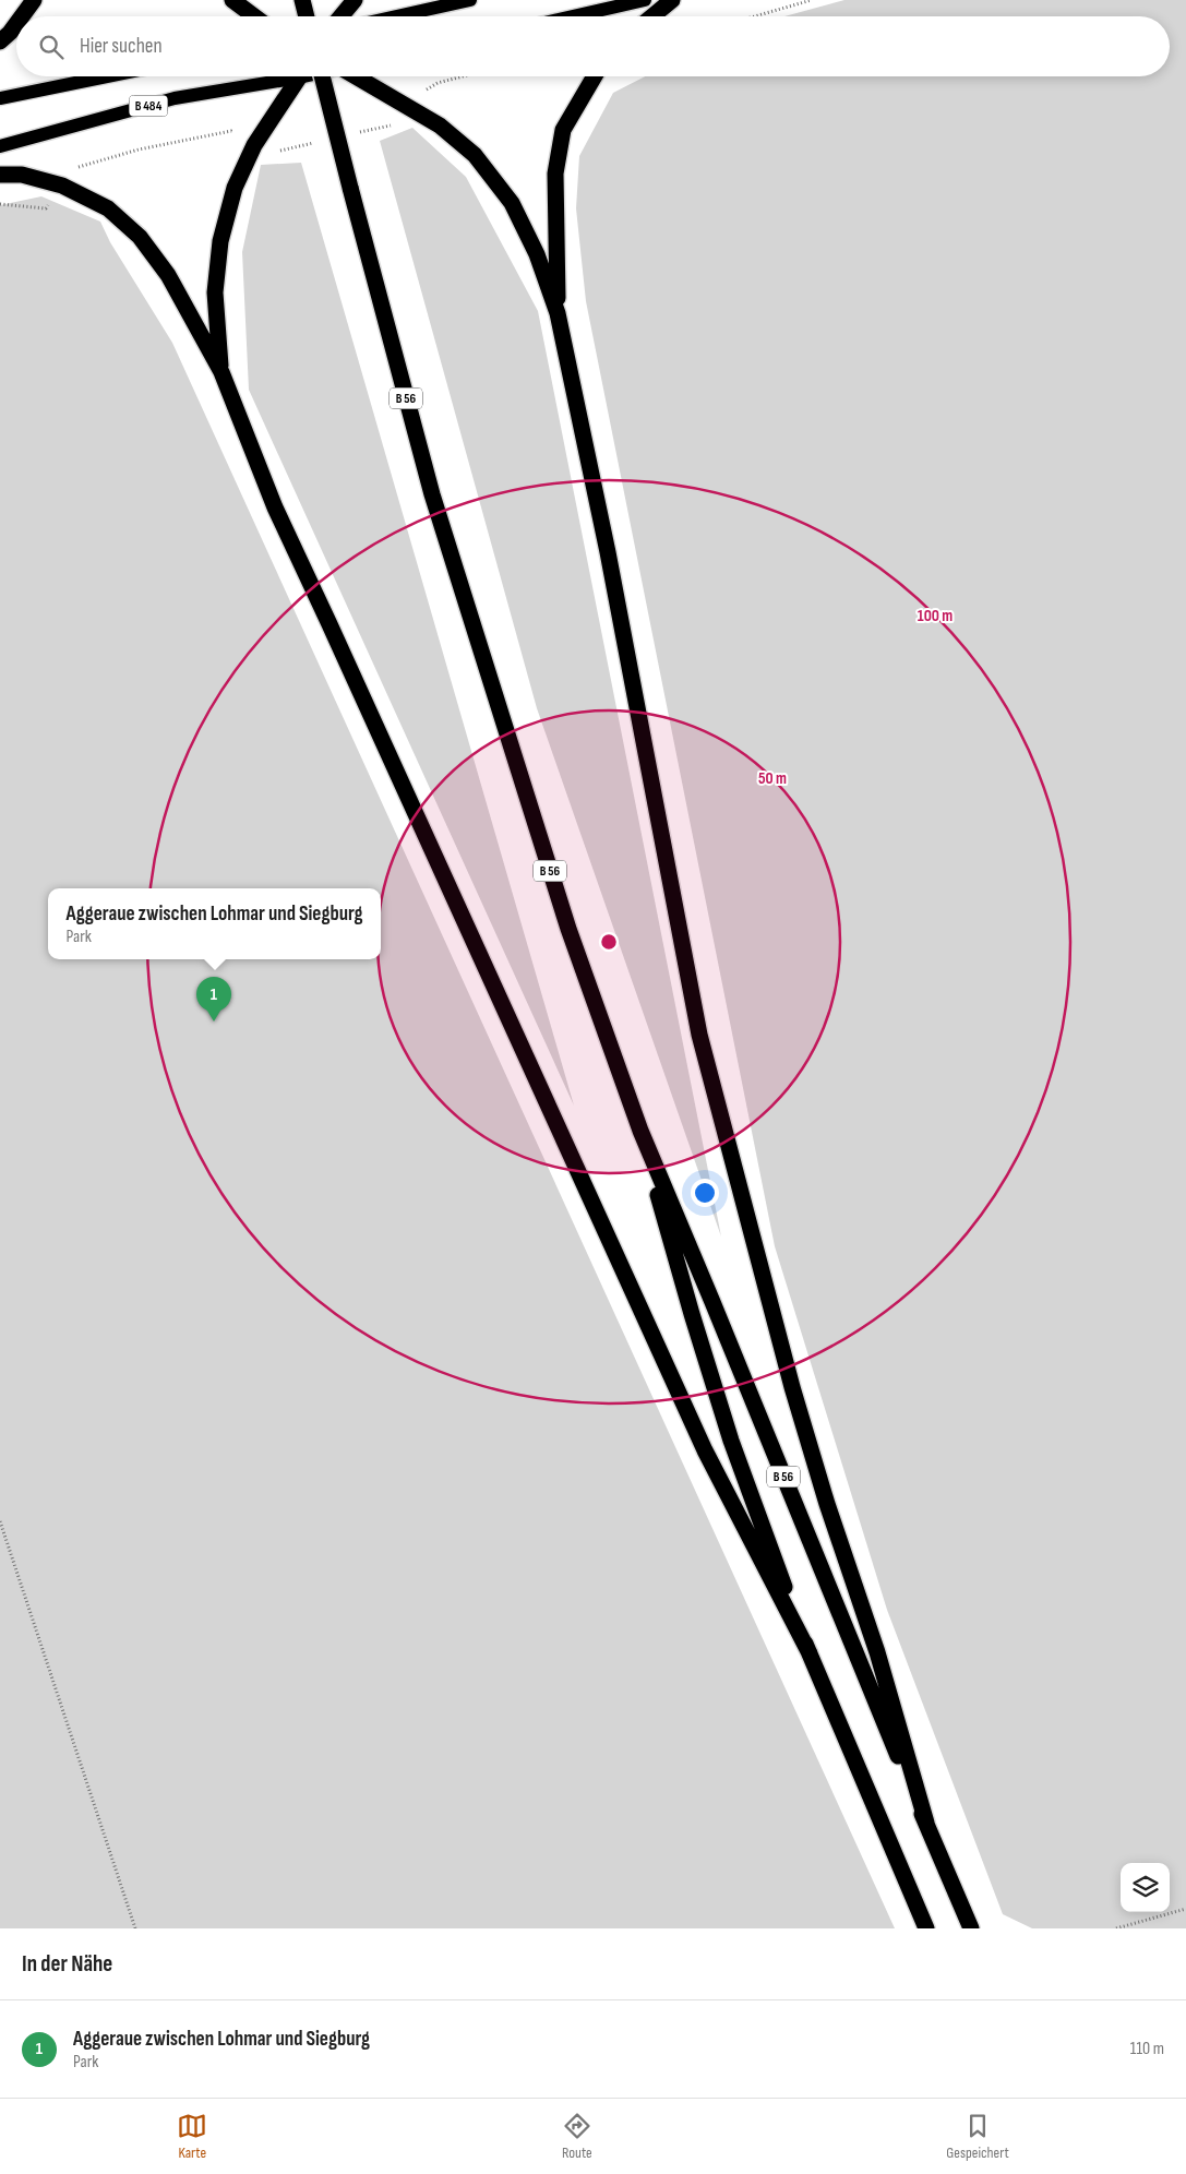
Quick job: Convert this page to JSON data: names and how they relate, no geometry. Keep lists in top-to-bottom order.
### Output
{
  "streets": {
    "highway": ["B 56"],
    "main road": ["B 484"]
  },
  "page": {
    "search": "Hier suchen",
    "popup": ["Aggeraue zwischen Lohmar und Siegburg", "Park"],
    "pins": "1",
    "heading": "In der Nähe",
    "list": [
      {
        "mark": "1",
        "name": "Aggeraue zwischen Lohmar und Siegburg",
        "note": "Park",
        "value": "110 m"
      }
    ],
    "nav": ["Karte", "Route", "Gespeichert"]
  },
  "rings": ["100 m", "50 m"]
}
